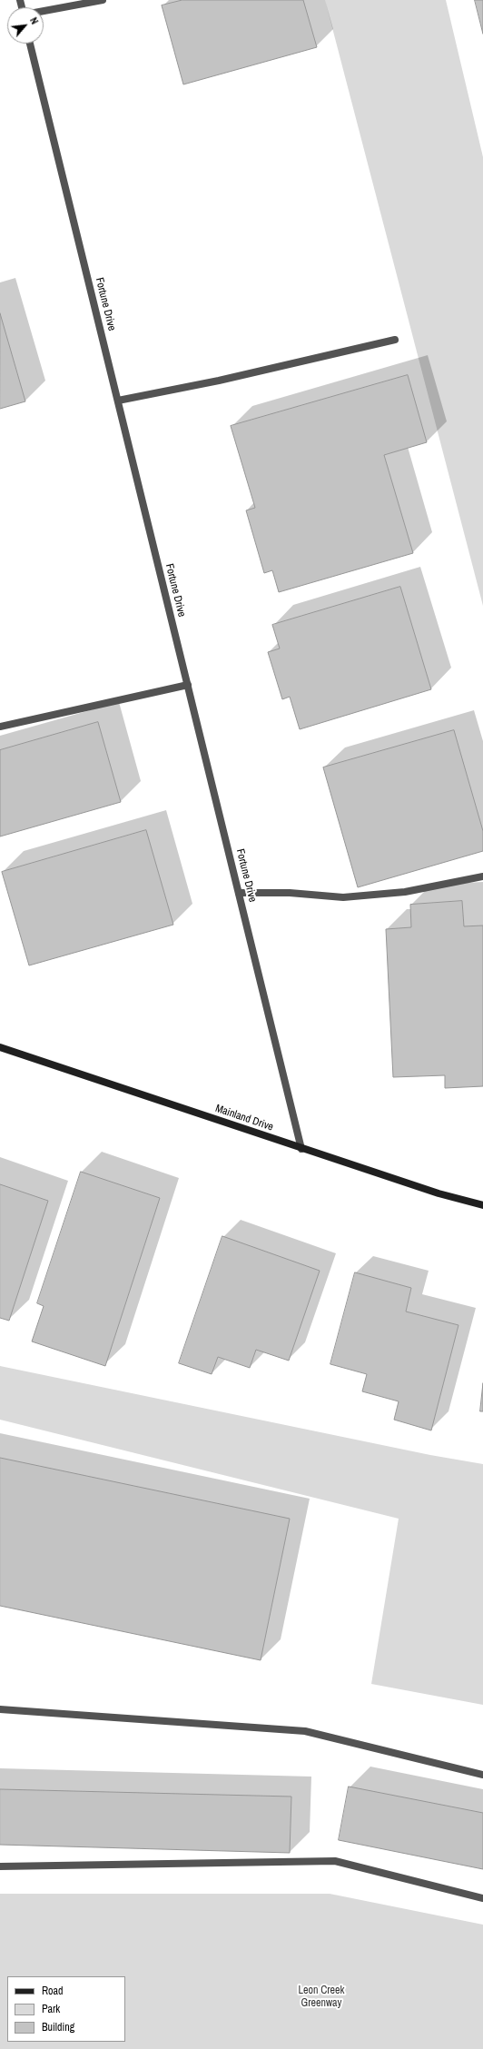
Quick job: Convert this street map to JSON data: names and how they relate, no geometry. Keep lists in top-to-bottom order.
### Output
{
  "streets": {
    "main road": ["Mainland Drive"],
    "street": ["Fortune Drive"]
  },
  "crossings": [
    ["Fortune Drive", "Mainland Drive"]
  ],
  "parks": ["Leon Creek Greenway"],
  "legend": ["Road", "Park", "Building"],
  "north": "top right"
}
